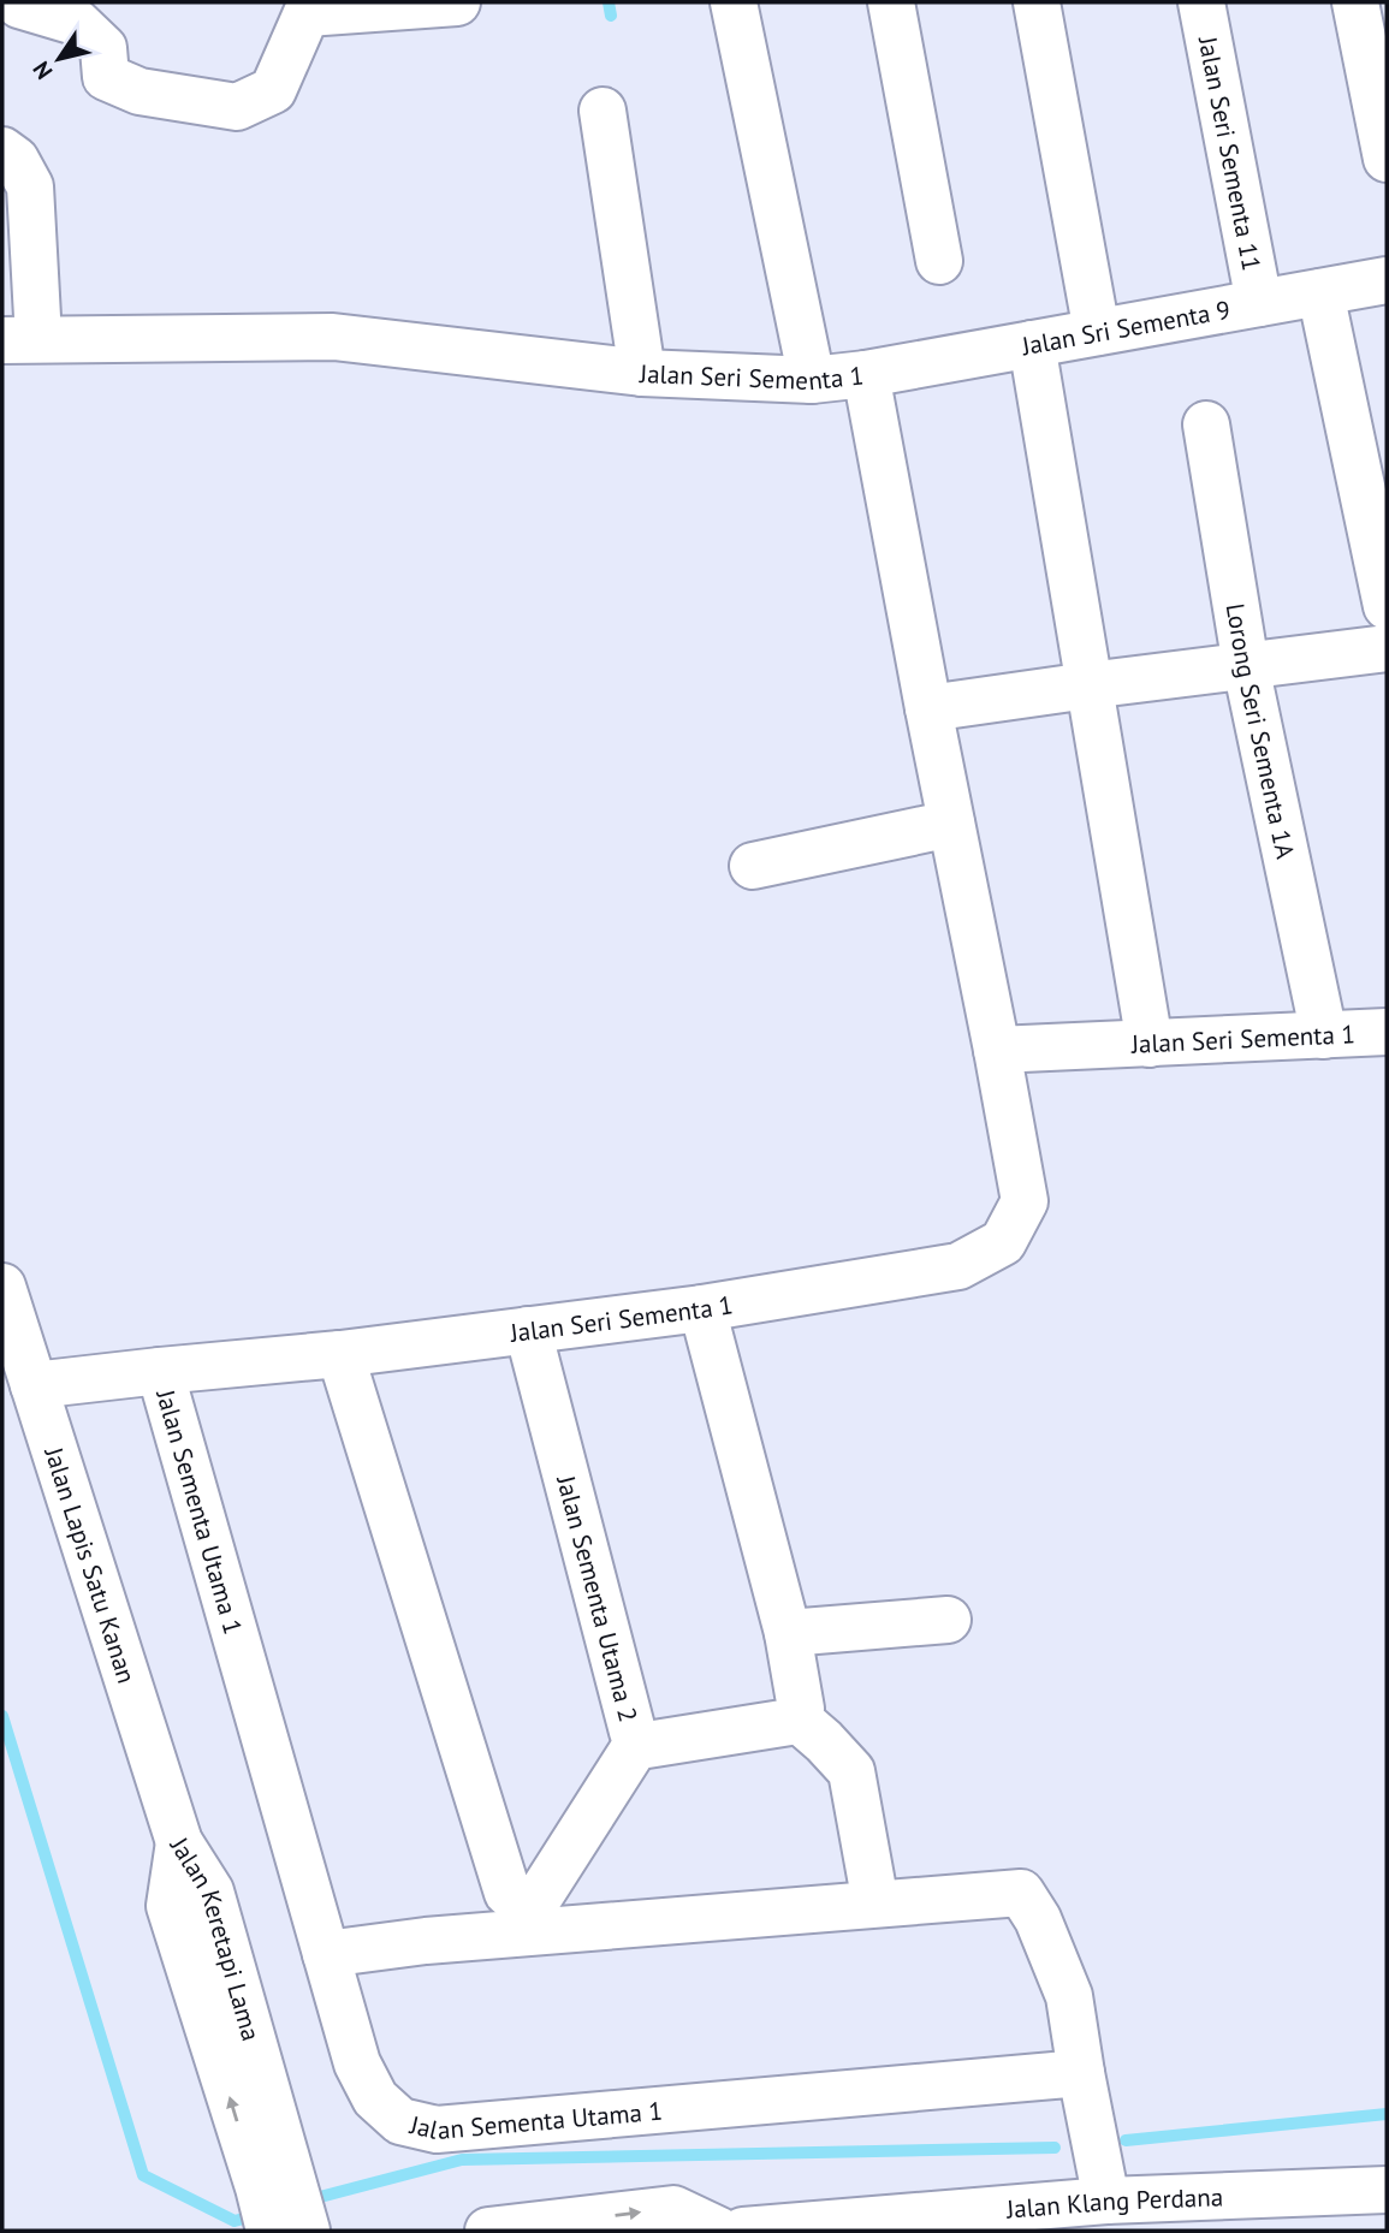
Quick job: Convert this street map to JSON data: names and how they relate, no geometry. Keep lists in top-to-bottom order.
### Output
{
  "streets": {
    "street": [
      "Jalan Seri Sementa 11",
      "Jalan Sri Sementa 9",
      "Jalan Seri Sementa 1",
      "Lorong Seri Sementa 1A",
      "Jalan Sementa Utama 1",
      "Jalan Lapis Satu Kanan",
      "Jalan Sementa Utama 2",
      "Jalan Keretapi Lama",
      "Jalan Klang Perdana"
    ]
  },
  "crossings": [
    ["Jalan Seri Sementa 11", "Jalan Sri Sementa 9"],
    ["Jalan Sri Sementa 9", "Jalan Seri Sementa 1"],
    ["Jalan Seri Sementa 1", "Lorong Seri Sementa 1A"],
    ["Jalan Seri Sementa 1", "Jalan Sementa Utama 1"],
    ["Jalan Seri Sementa 1", "Jalan Lapis Satu Kanan"],
    ["Jalan Seri Sementa 1", "Jalan Sementa Utama 2"],
    ["Jalan Lapis Satu Kanan", "Jalan Keretapi Lama"]
  ],
  "north": "bottom left"
}
